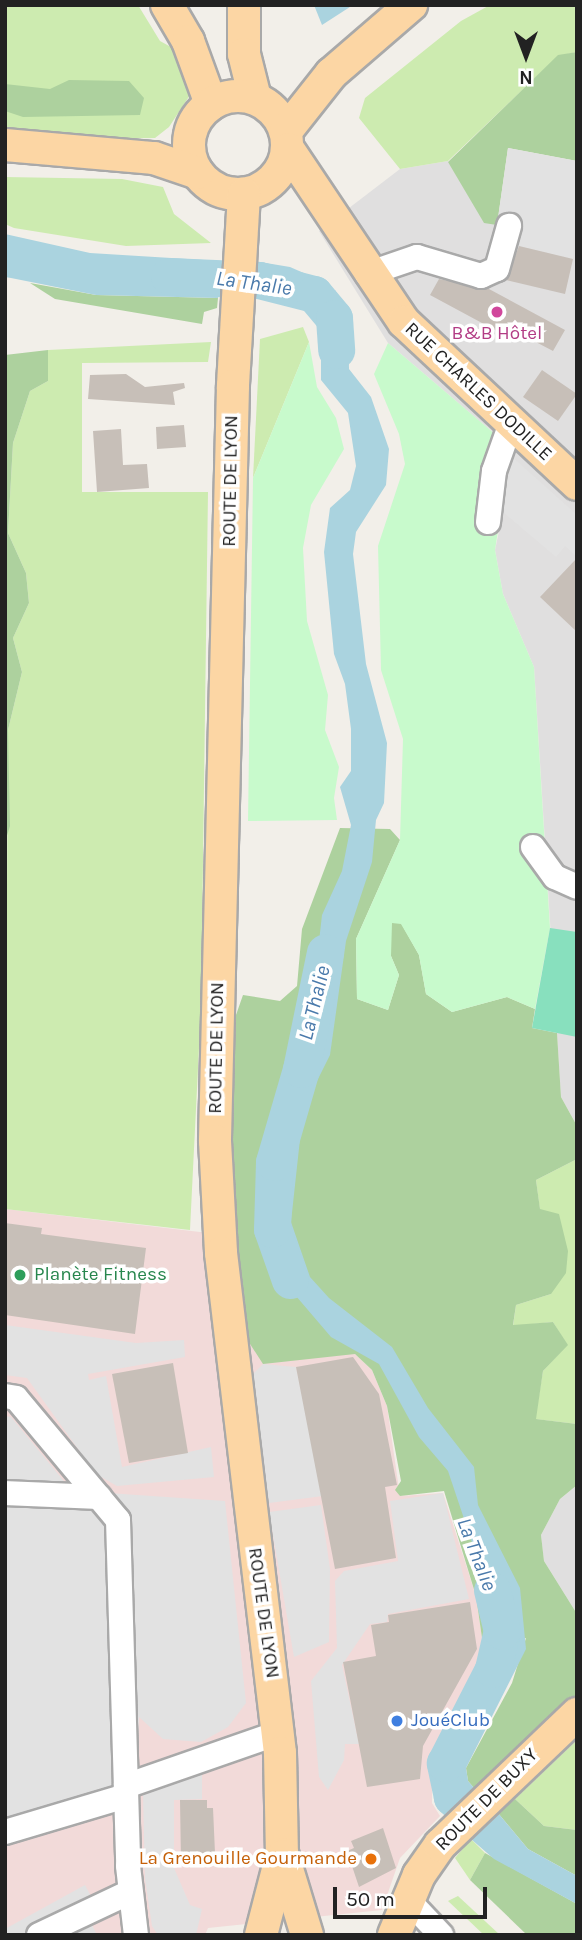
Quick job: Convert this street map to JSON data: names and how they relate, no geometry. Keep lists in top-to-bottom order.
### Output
{
  "streets": {
    "main road": ["RUE CHARLES DODILLE", "ROUTE DE LYON", "ROUTE DE BUXY"]
  },
  "crossings": [
    ["RUE CHARLES DODILLE", "ROUTE DE LYON"]
  ],
  "water": ["La Thalie"],
  "places": [
    "B&B Hôtel",
    "Planète Fitness",
    "JouéClub",
    "La Grenouille Gourmande"
  ],
  "scale_bar": "50 m",
  "north": "bottom"
}
